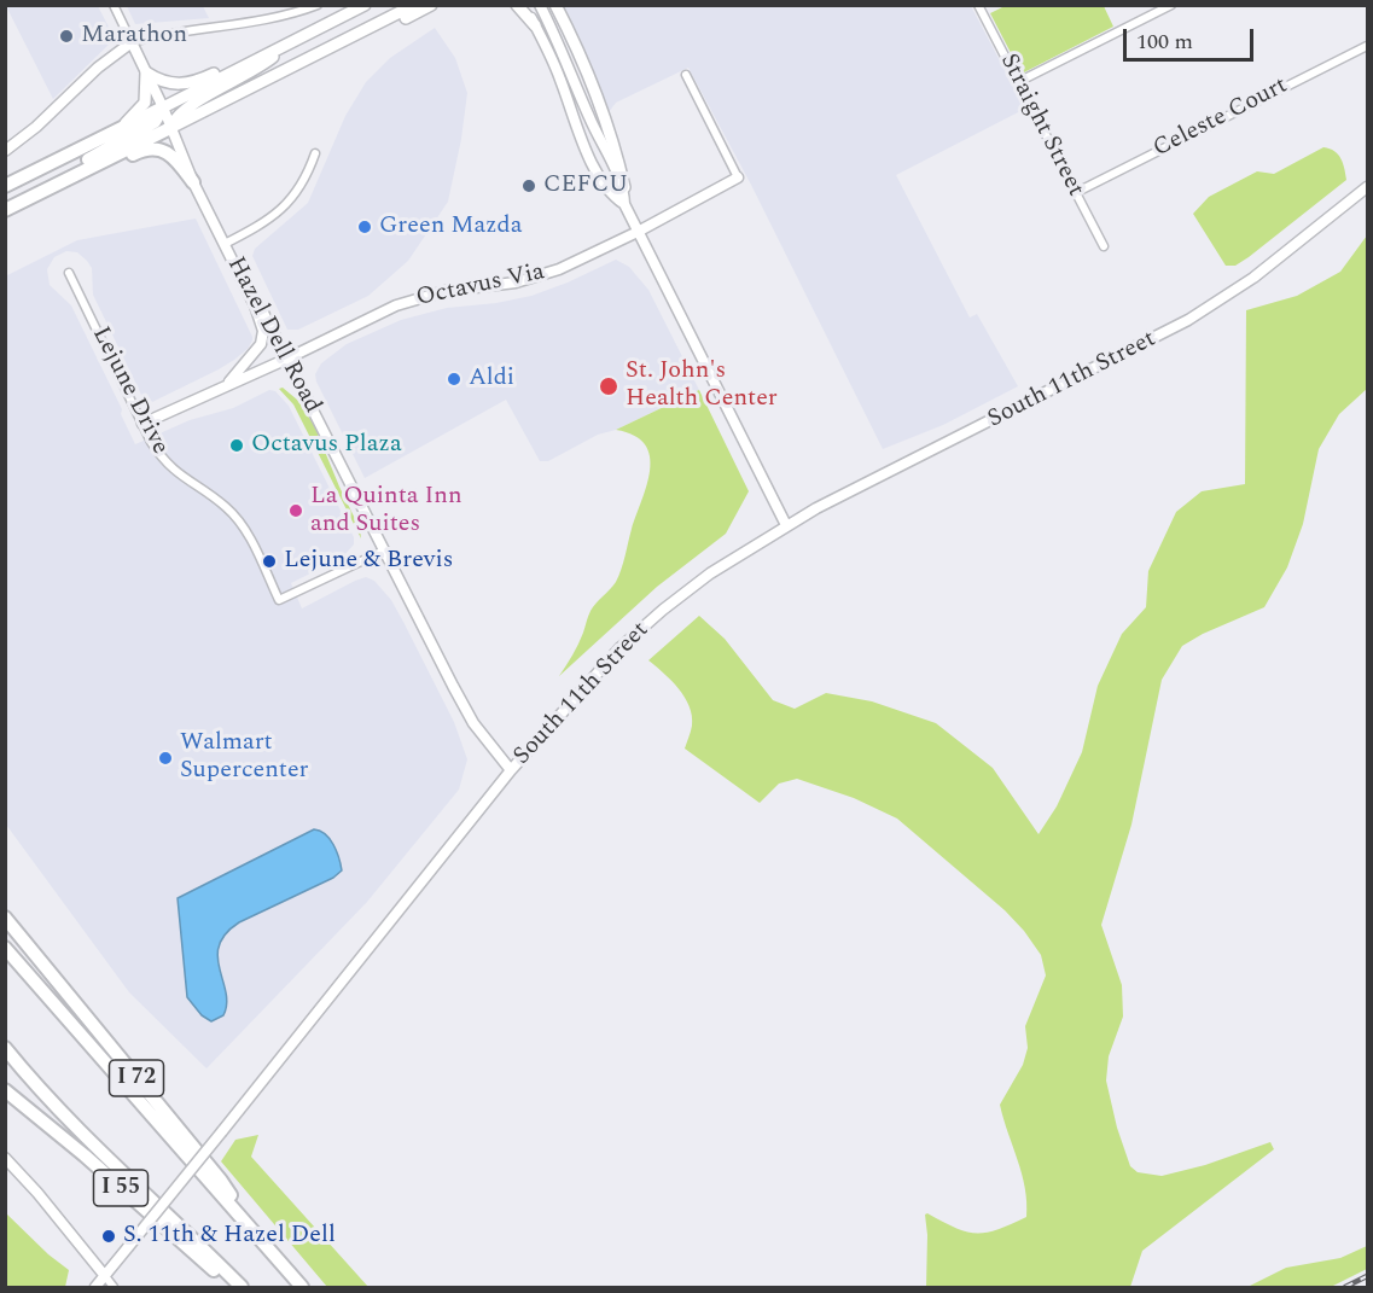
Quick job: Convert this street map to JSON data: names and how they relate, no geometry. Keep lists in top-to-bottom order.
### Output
{
  "streets": {
    "highway": ["I 72", "I 55"],
    "street": [
      "Celeste Court",
      "Straight Street",
      "Octavus Via",
      "Hazel Dell Road",
      "South 11th Street",
      "Lejune Drive"
    ]
  },
  "crossings": [
    ["Celeste Court", "Straight Street"],
    ["Octavus Via", "Hazel Dell Road"],
    ["Octavus Via", "Lejune Drive"],
    ["Hazel Dell Road", "South 11th Street"],
    ["Hazel Dell Road", "Lejune Drive"]
  ],
  "places": [
    "Marathon",
    "CEFCU",
    "Green Mazda",
    "Aldi",
    "St. John's Health Center",
    "Octavus Plaza",
    "La Quinta Inn and Suites",
    "Lejune & Brevis",
    "Walmart Supercenter",
    "S. 11th & Hazel Dell"
  ],
  "scale_bar": "100 m"
}
